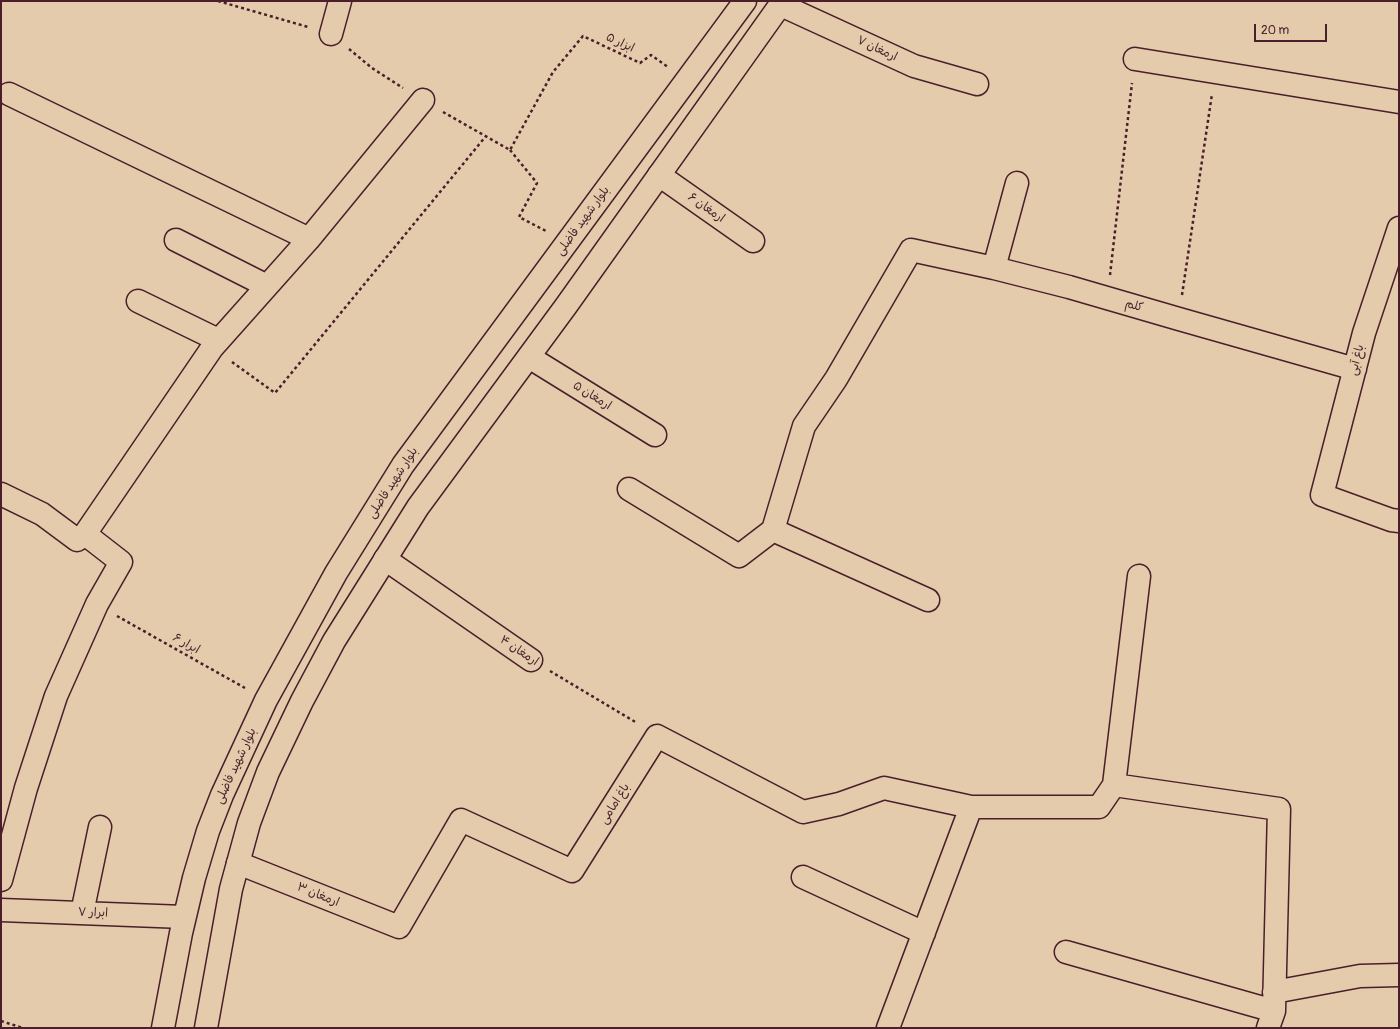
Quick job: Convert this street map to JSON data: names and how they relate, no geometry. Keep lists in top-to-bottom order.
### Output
{
  "streets": {
    "street": [
      "ارمغان ۷",
      "ارمغان ۶",
      "بلوار شهید فاضلی",
      "کلم",
      "باغ آبی",
      "ارمغان ۵",
      "ارمغان ۴",
      "باغ امامی",
      "ارمغان ۳",
      "ابرار ۷"
    ],
    "path": ["ابزار ۵", "ابرار ۶"]
  },
  "crossings": [
    ["ابزار ۵", "بلوار شهید فاضلی"],
    ["بلوار شهید فاضلی", "ابرار ۶"],
    ["بلوار شهید فاضلی", "ابرار ۷"],
    ["کلم", "باغ آبی"],
    ["ارمغان ۴", "باغ امامی"],
    ["باغ امامی", "ارمغان ۳"]
  ],
  "scale_bar": "20 m"
}
